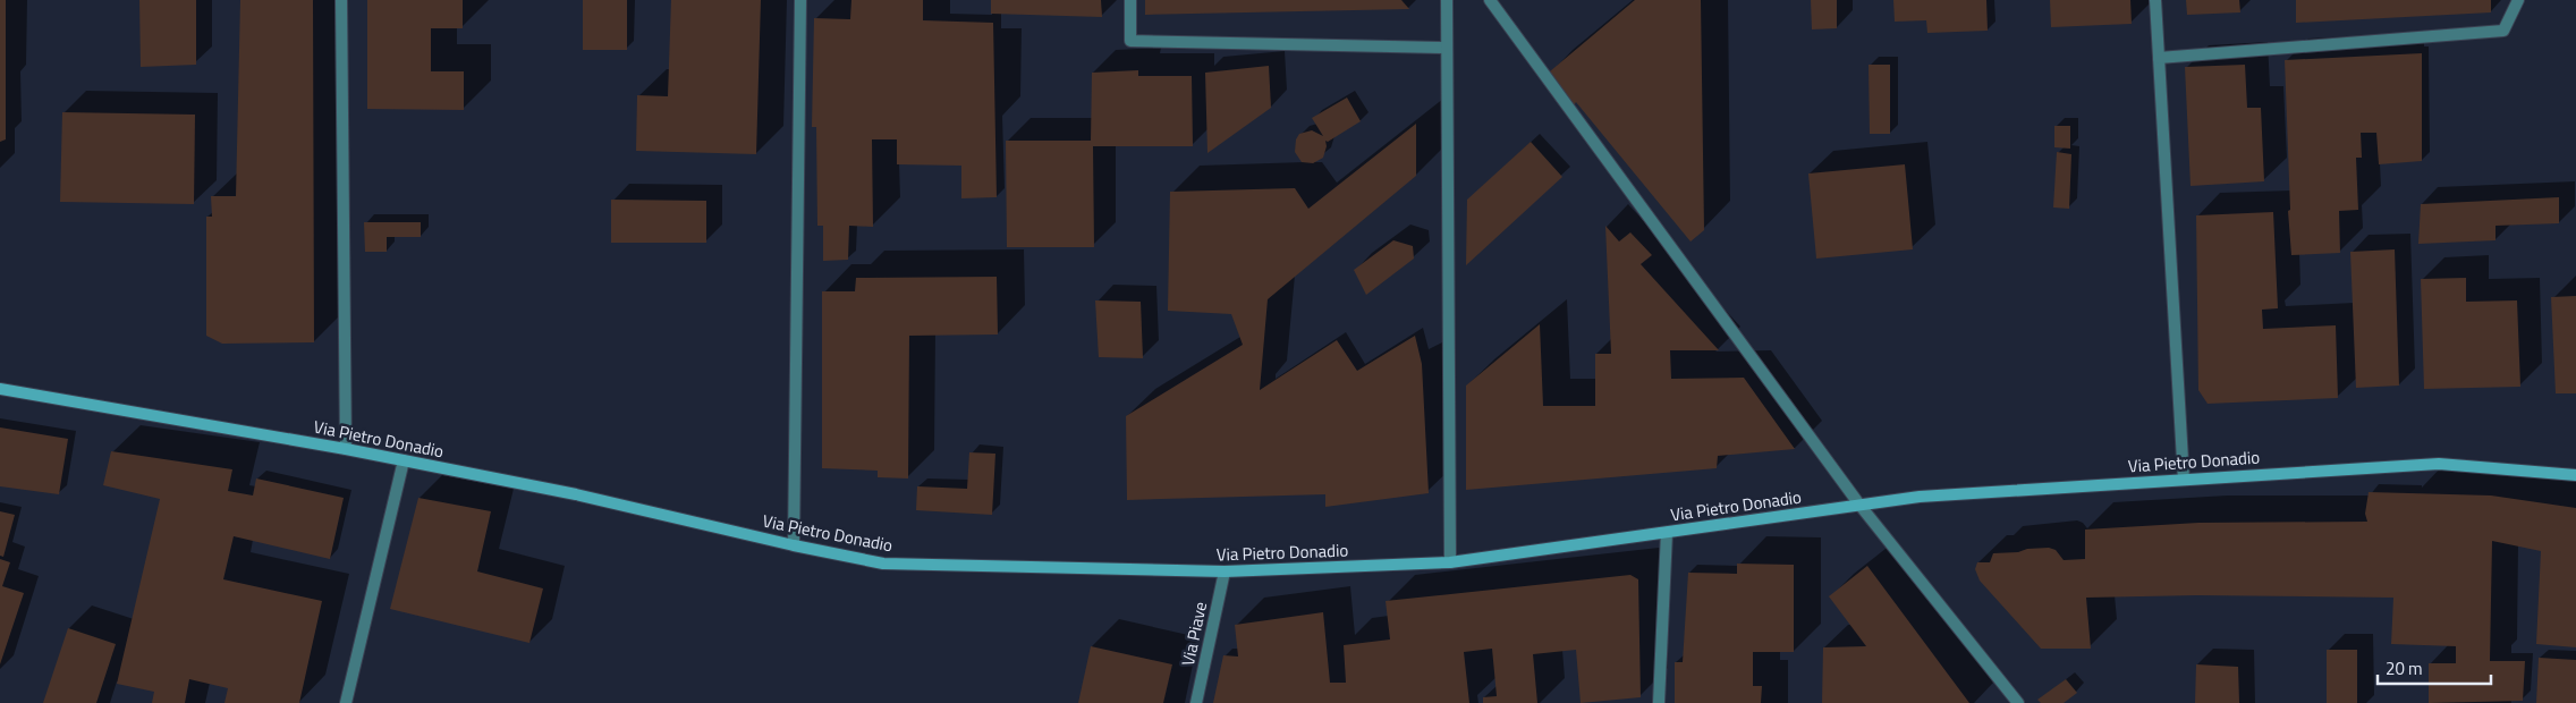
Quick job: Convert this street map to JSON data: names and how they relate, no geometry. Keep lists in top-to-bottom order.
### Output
{
  "streets": {
    "main road": ["Via Pietro Donadio"],
    "street": ["Via Piave"]
  },
  "crossings": [
    ["Via Pietro Donadio", "Via Piave"]
  ],
  "scale_bar": "20 m"
}
